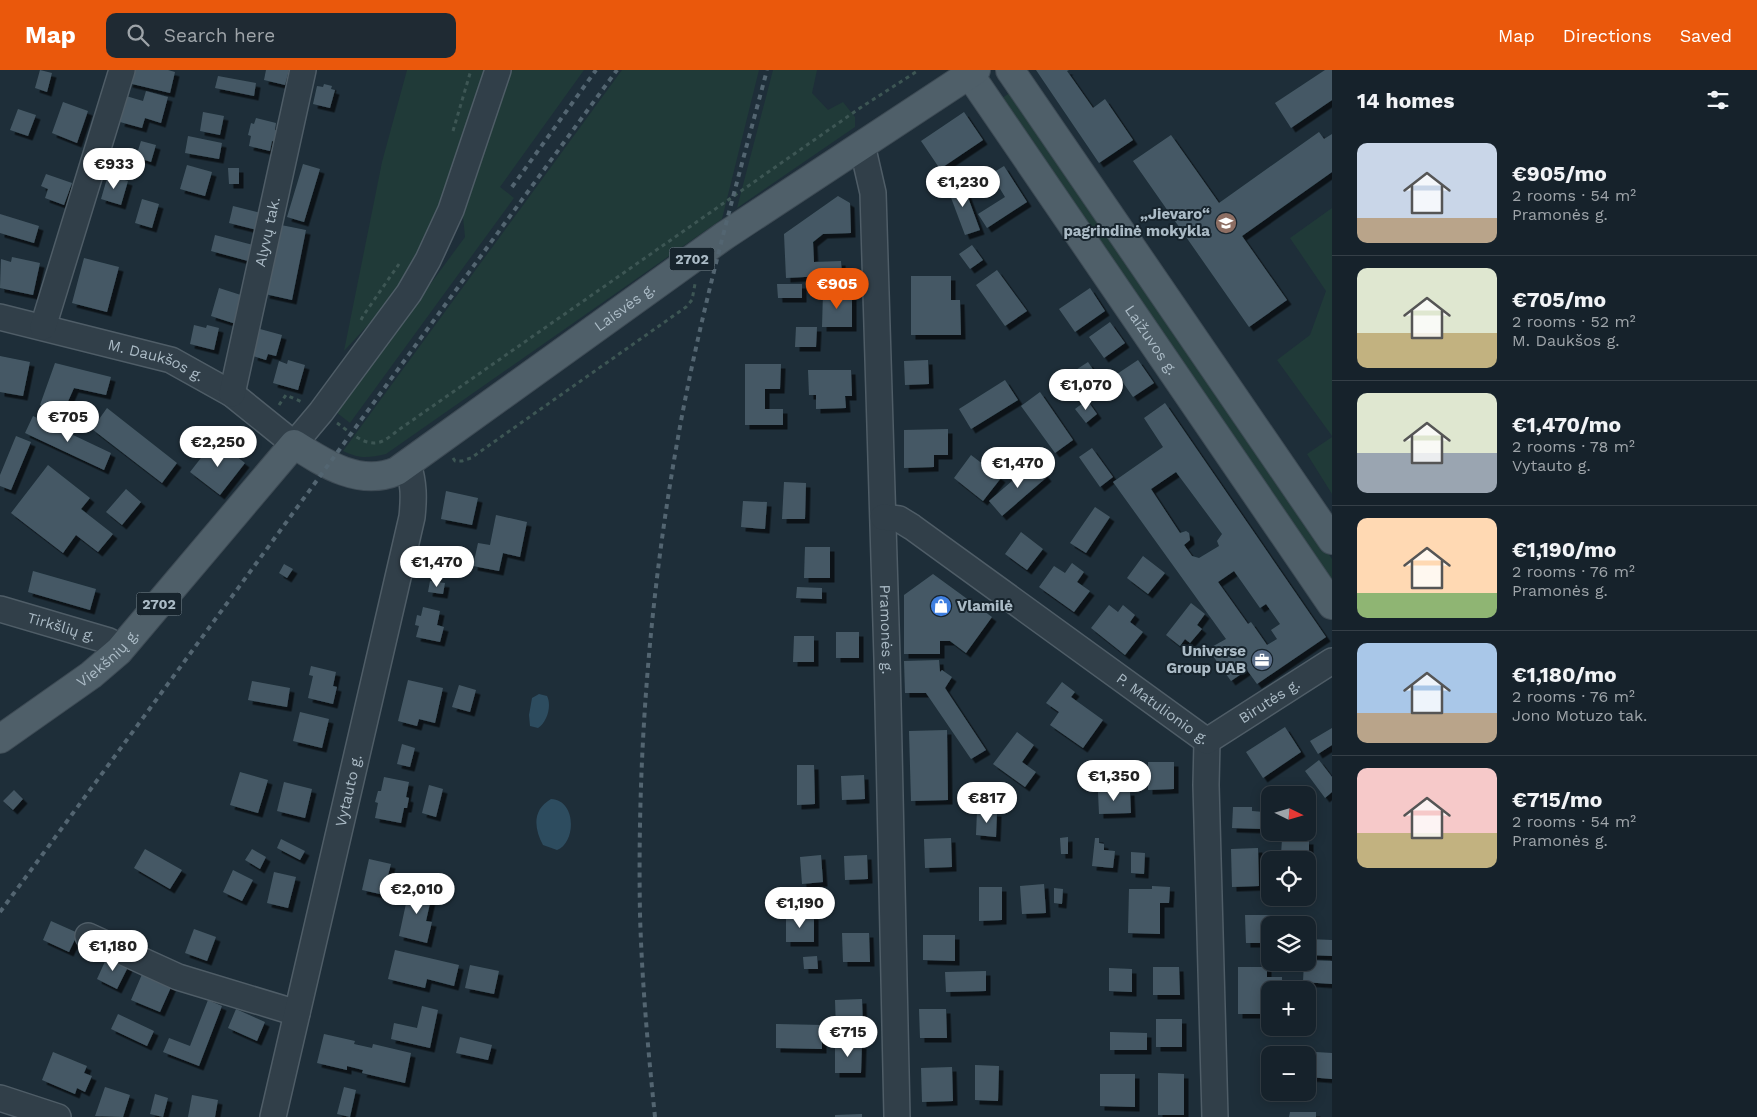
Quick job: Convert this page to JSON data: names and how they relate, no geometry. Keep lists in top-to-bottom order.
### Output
{
  "streets": {
    "main road": [
      "2702",
      "Laisvės g.",
      "Laižuvos g.",
      "Viekšnių g."
    ],
    "street": [
      "Alyvų tak.",
      "M. Daukšos g.",
      "Tirkšlių g.",
      "Pramonės g.",
      "Birutės g.",
      "P. Matulionio g.",
      "Vytauto g."
    ]
  },
  "crossings": [
    ["Alyvų tak.", "M. Daukšos g."],
    ["Laisvės g.", "Laižuvos g."],
    ["Laisvės g.", "M. Daukšos g."],
    ["Laisvės g.", "Pramonės g."],
    ["Laisvės g.", "Viekšnių g."],
    ["Laisvės g.", "Vytauto g."],
    ["M. Daukšos g.", "Viekšnių g."],
    ["Tirkšlių g.", "Viekšnių g."],
    ["Pramonės g.", "P. Matulionio g."],
    ["Birutės g.", "P. Matulionio g."]
  ],
  "places": {
    "school or university": ["„Jievaro“ pagrindinė mokykla"],
    "shop": ["Vlamilė"],
    "office": ["Universe Group UAB"]
  },
  "north": "right",
  "page": {
    "header": "Map",
    "search": "Search here",
    "nav": ["Map", "Directions", "Saved"],
    "heading": "14 homes",
    "list": [
      {
        "name": "€905/mo",
        "note": "2 rooms · 54 m² · Pramonės g."
      },
      {
        "name": "€705/mo",
        "note": "2 rooms · 52 m² · M. Daukšos g."
      },
      {
        "name": "€1,470/mo",
        "note": "2 rooms · 78 m² · Vytauto g."
      },
      {
        "name": "€1,190/mo",
        "note": "2 rooms · 76 m² · Pramonės g."
      },
      {
        "name": "€1,180/mo",
        "note": "2 rooms · 76 m² · Jono Motuzo tak."
      },
      {
        "name": "€715/mo",
        "note": "2 rooms · 54 m² · Pramonės g."
      }
    ],
    "price": [
      "€933",
      "€1,230",
      "€905",
      "€1,070",
      "€705",
      "€2,250",
      "€1,470",
      "€1,470",
      "€1,350",
      "€817",
      "€2,010",
      "€1,190",
      "€1,180",
      "€715"
    ],
    "map_buttons": ["+", "−"]
  }
}
